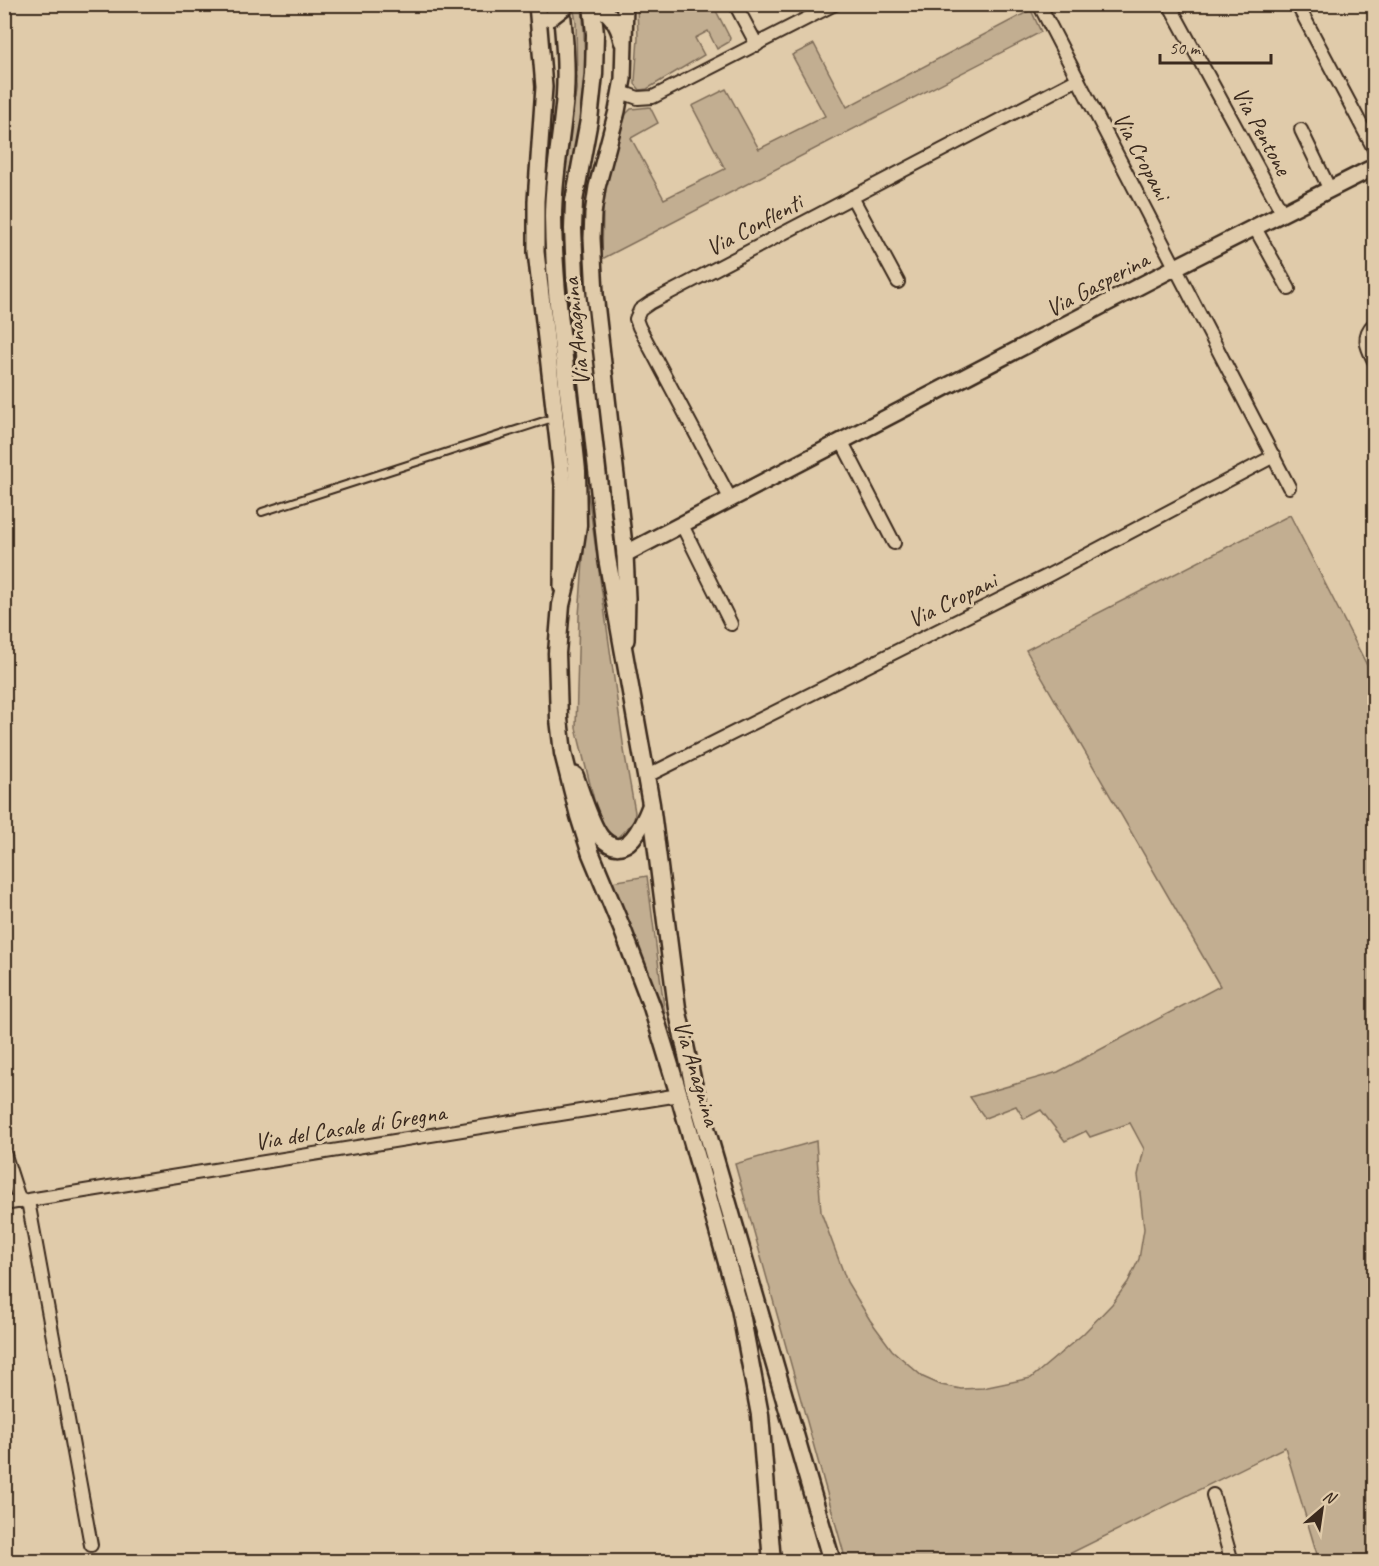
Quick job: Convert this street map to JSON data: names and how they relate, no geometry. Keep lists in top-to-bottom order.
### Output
{
  "streets": {
    "main road": ["Via Anagnina"],
    "street": [
      "Via Pentone",
      "Via Cropani",
      "Via Conflenti",
      "Via Gasperina",
      "Via del Casale di Gregna"
    ]
  },
  "crossings": [
    ["Via Pentone", "Via Gasperina"],
    ["Via Cropani", "Via Conflenti"],
    ["Via Cropani", "Via Gasperina"],
    ["Via Cropani", "Via Anagnina"],
    ["Via Conflenti", "Via Gasperina"],
    ["Via Gasperina", "Via Anagnina"],
    ["Via Anagnina", "Via del Casale di Gregna"]
  ],
  "scale_bar": "50 m",
  "north": "top right"
}
